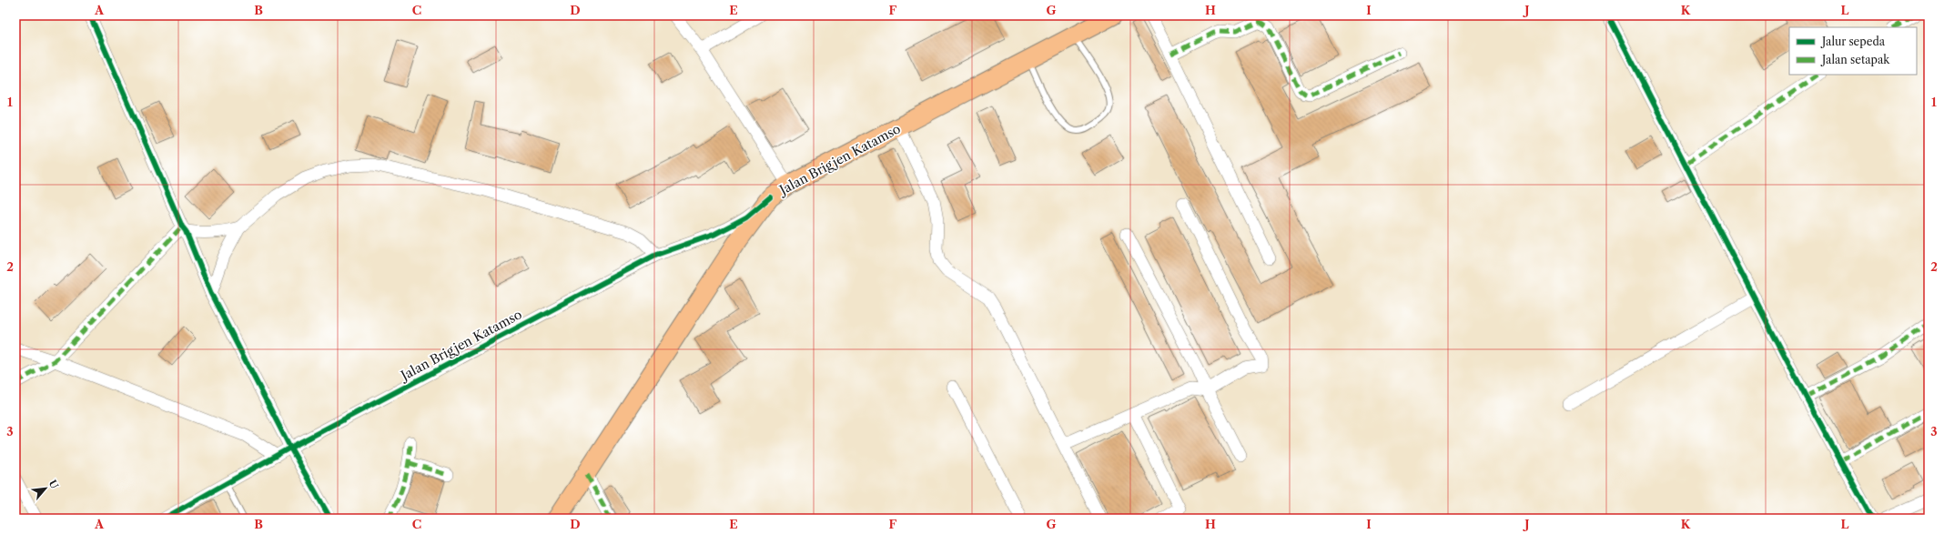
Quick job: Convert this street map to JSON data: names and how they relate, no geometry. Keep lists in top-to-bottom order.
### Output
{
  "streets": {
    "main road": ["Jalan Brigjen Katamso"]
  },
  "legend": ["Jalur sepeda", "Jalan setapak"],
  "north": "top right",
  "grid": {
    "columns": [
      "A",
      "B",
      "C",
      "D",
      "E",
      "F",
      "G",
      "H",
      "I",
      "J",
      "K",
      "L"
    ],
    "rows": ["1", "2", "3"]
  }
}
